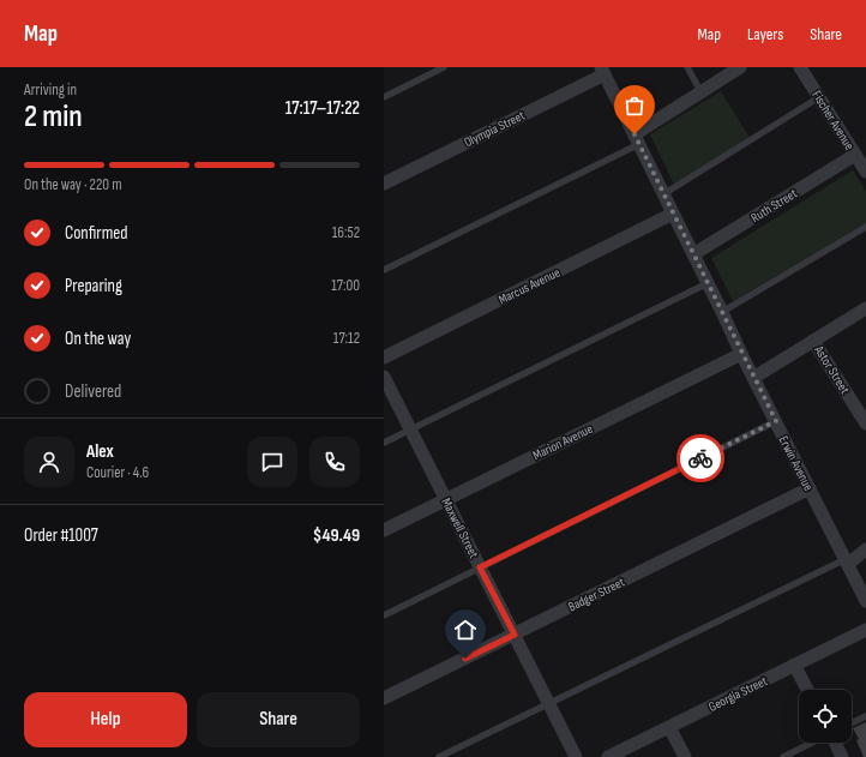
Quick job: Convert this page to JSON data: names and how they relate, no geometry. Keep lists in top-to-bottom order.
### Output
{
  "streets": {
    "street": [
      "Fischer Avenue",
      "Olympia Street",
      "Ruth Street",
      "Marcus Avenue",
      "Astor Street",
      "Marion Avenue",
      "Erwin Avenue",
      "Maxwell Street",
      "Badger Street",
      "Georgia Street"
    ]
  },
  "crossings": [
    ["Fischer Avenue", "Ruth Street"],
    ["Olympia Street", "Erwin Avenue"],
    ["Ruth Street", "Erwin Avenue"],
    ["Marcus Avenue", "Erwin Avenue"],
    ["Marion Avenue", "Erwin Avenue"],
    ["Marion Avenue", "Maxwell Street"],
    ["Erwin Avenue", "Badger Street"],
    ["Maxwell Street", "Badger Street"]
  ],
  "page": {
    "header": "Map",
    "nav": ["Map", "Layers", "Share"],
    "heading": ["2 min", "Arriving in", "17:17–17:22"],
    "panel": [
      "Alex",
      "Courier · 4.6",
      "Order #1007",
      "$49.49"
    ],
    "bar": "On the way · 220 m",
    "list": [
      ["Confirmed", "16:52"],
      ["Preparing", "17:00"],
      ["On the way", "17:12"],
      "Delivered"
    ],
    "buttons": ["Help", "Share"]
  }
}
